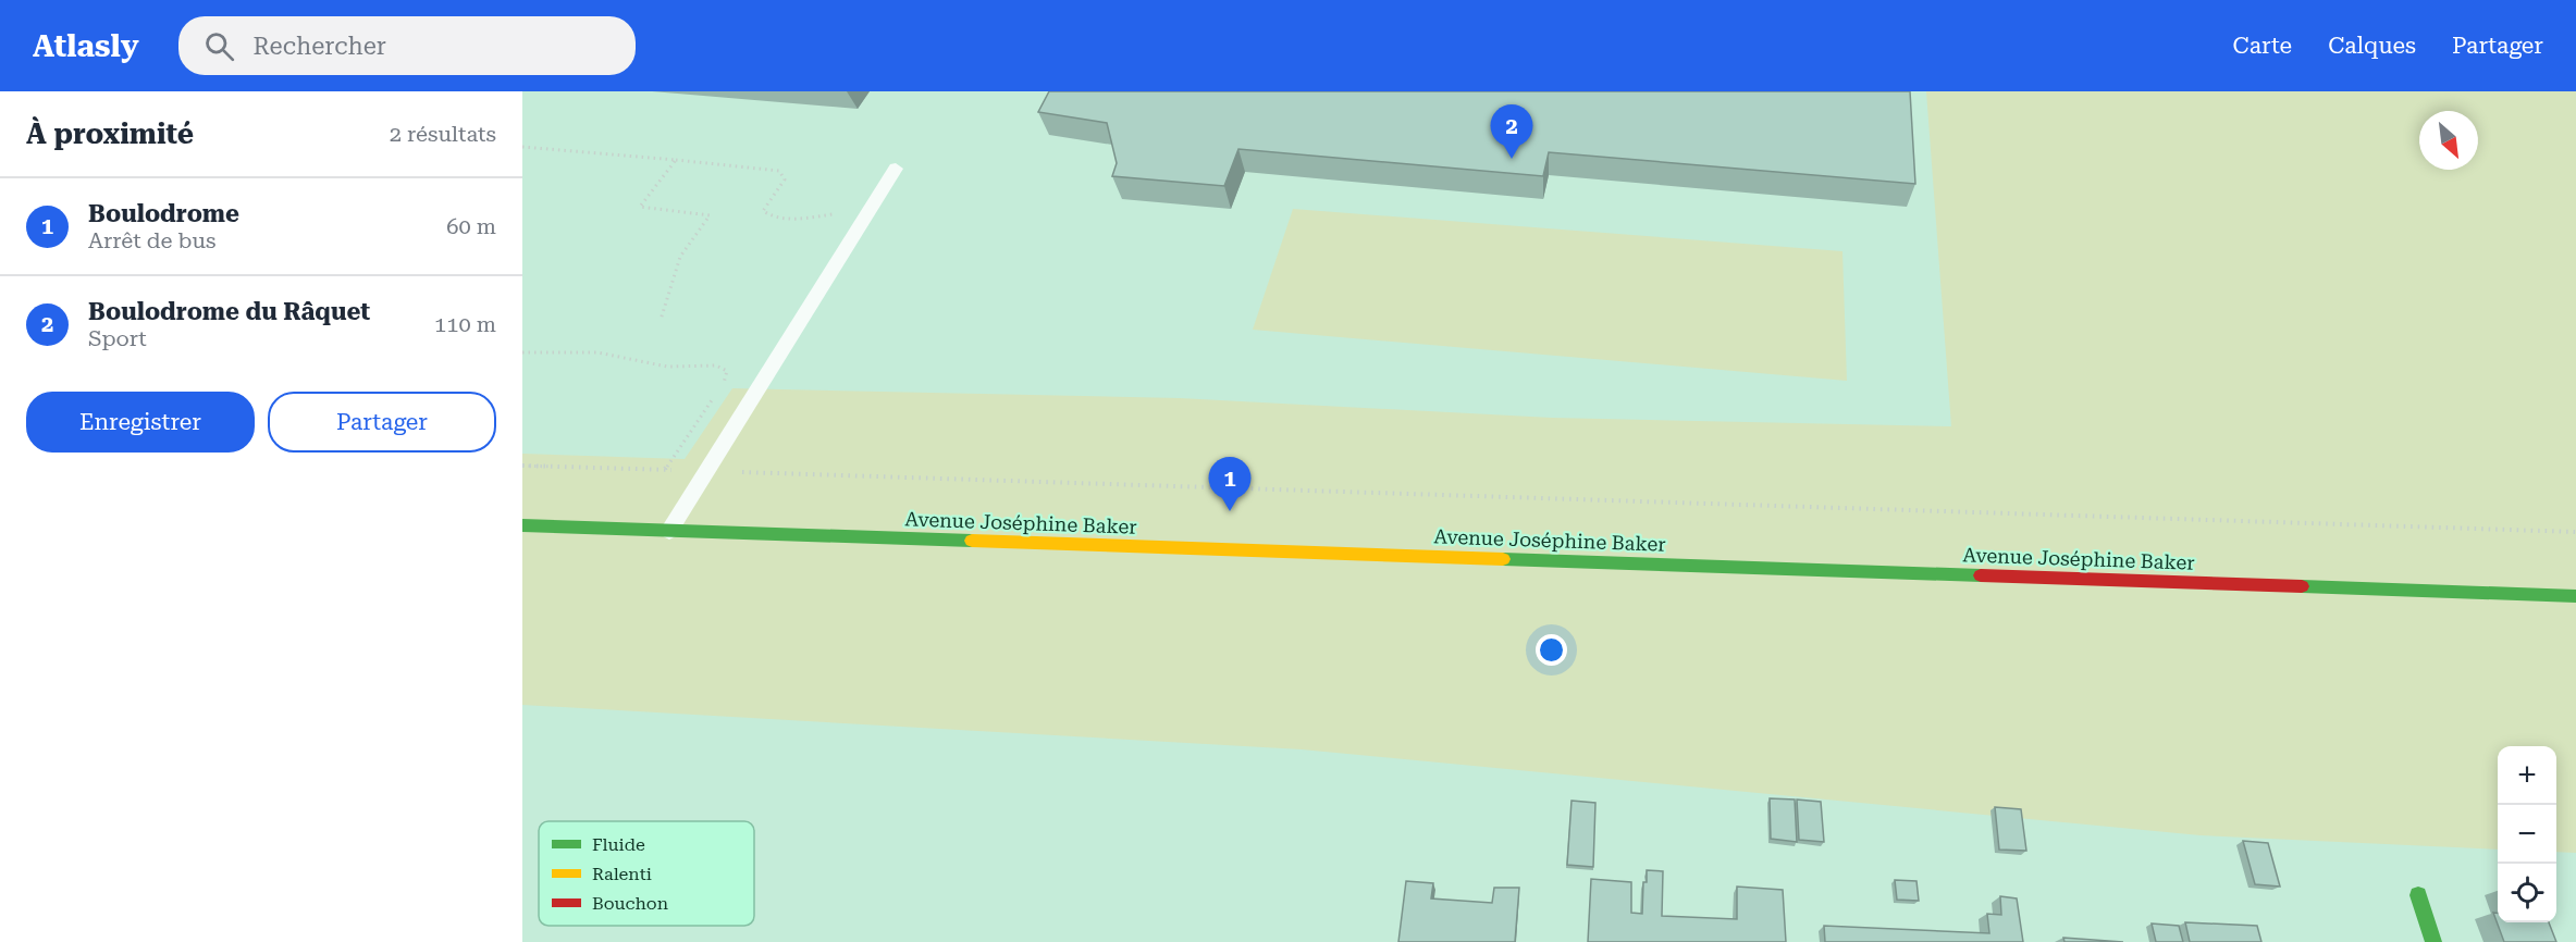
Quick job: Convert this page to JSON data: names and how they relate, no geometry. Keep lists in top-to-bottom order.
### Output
{
  "streets": {
    "street": ["Avenue Joséphine Baker"]
  },
  "legend": ["Fluide", "Ralenti", "Bouchon"],
  "north": "bottom right",
  "page": {
    "header": "Atlasly",
    "search": "Rechercher",
    "nav": ["Carte", "Calques", "Partager"],
    "heading": ["À proximité", "2 résultats"],
    "pins": ["2", "1"],
    "list": [
      {
        "mark": "1",
        "name": "Boulodrome",
        "note": "Arrêt de bus",
        "value": "60 m"
      },
      {
        "mark": "2",
        "name": "Boulodrome du Râquet",
        "note": "Sport",
        "value": "110 m"
      }
    ],
    "buttons": ["Enregistrer", "Partager"],
    "map_buttons": ["+", "−"]
  }
}
